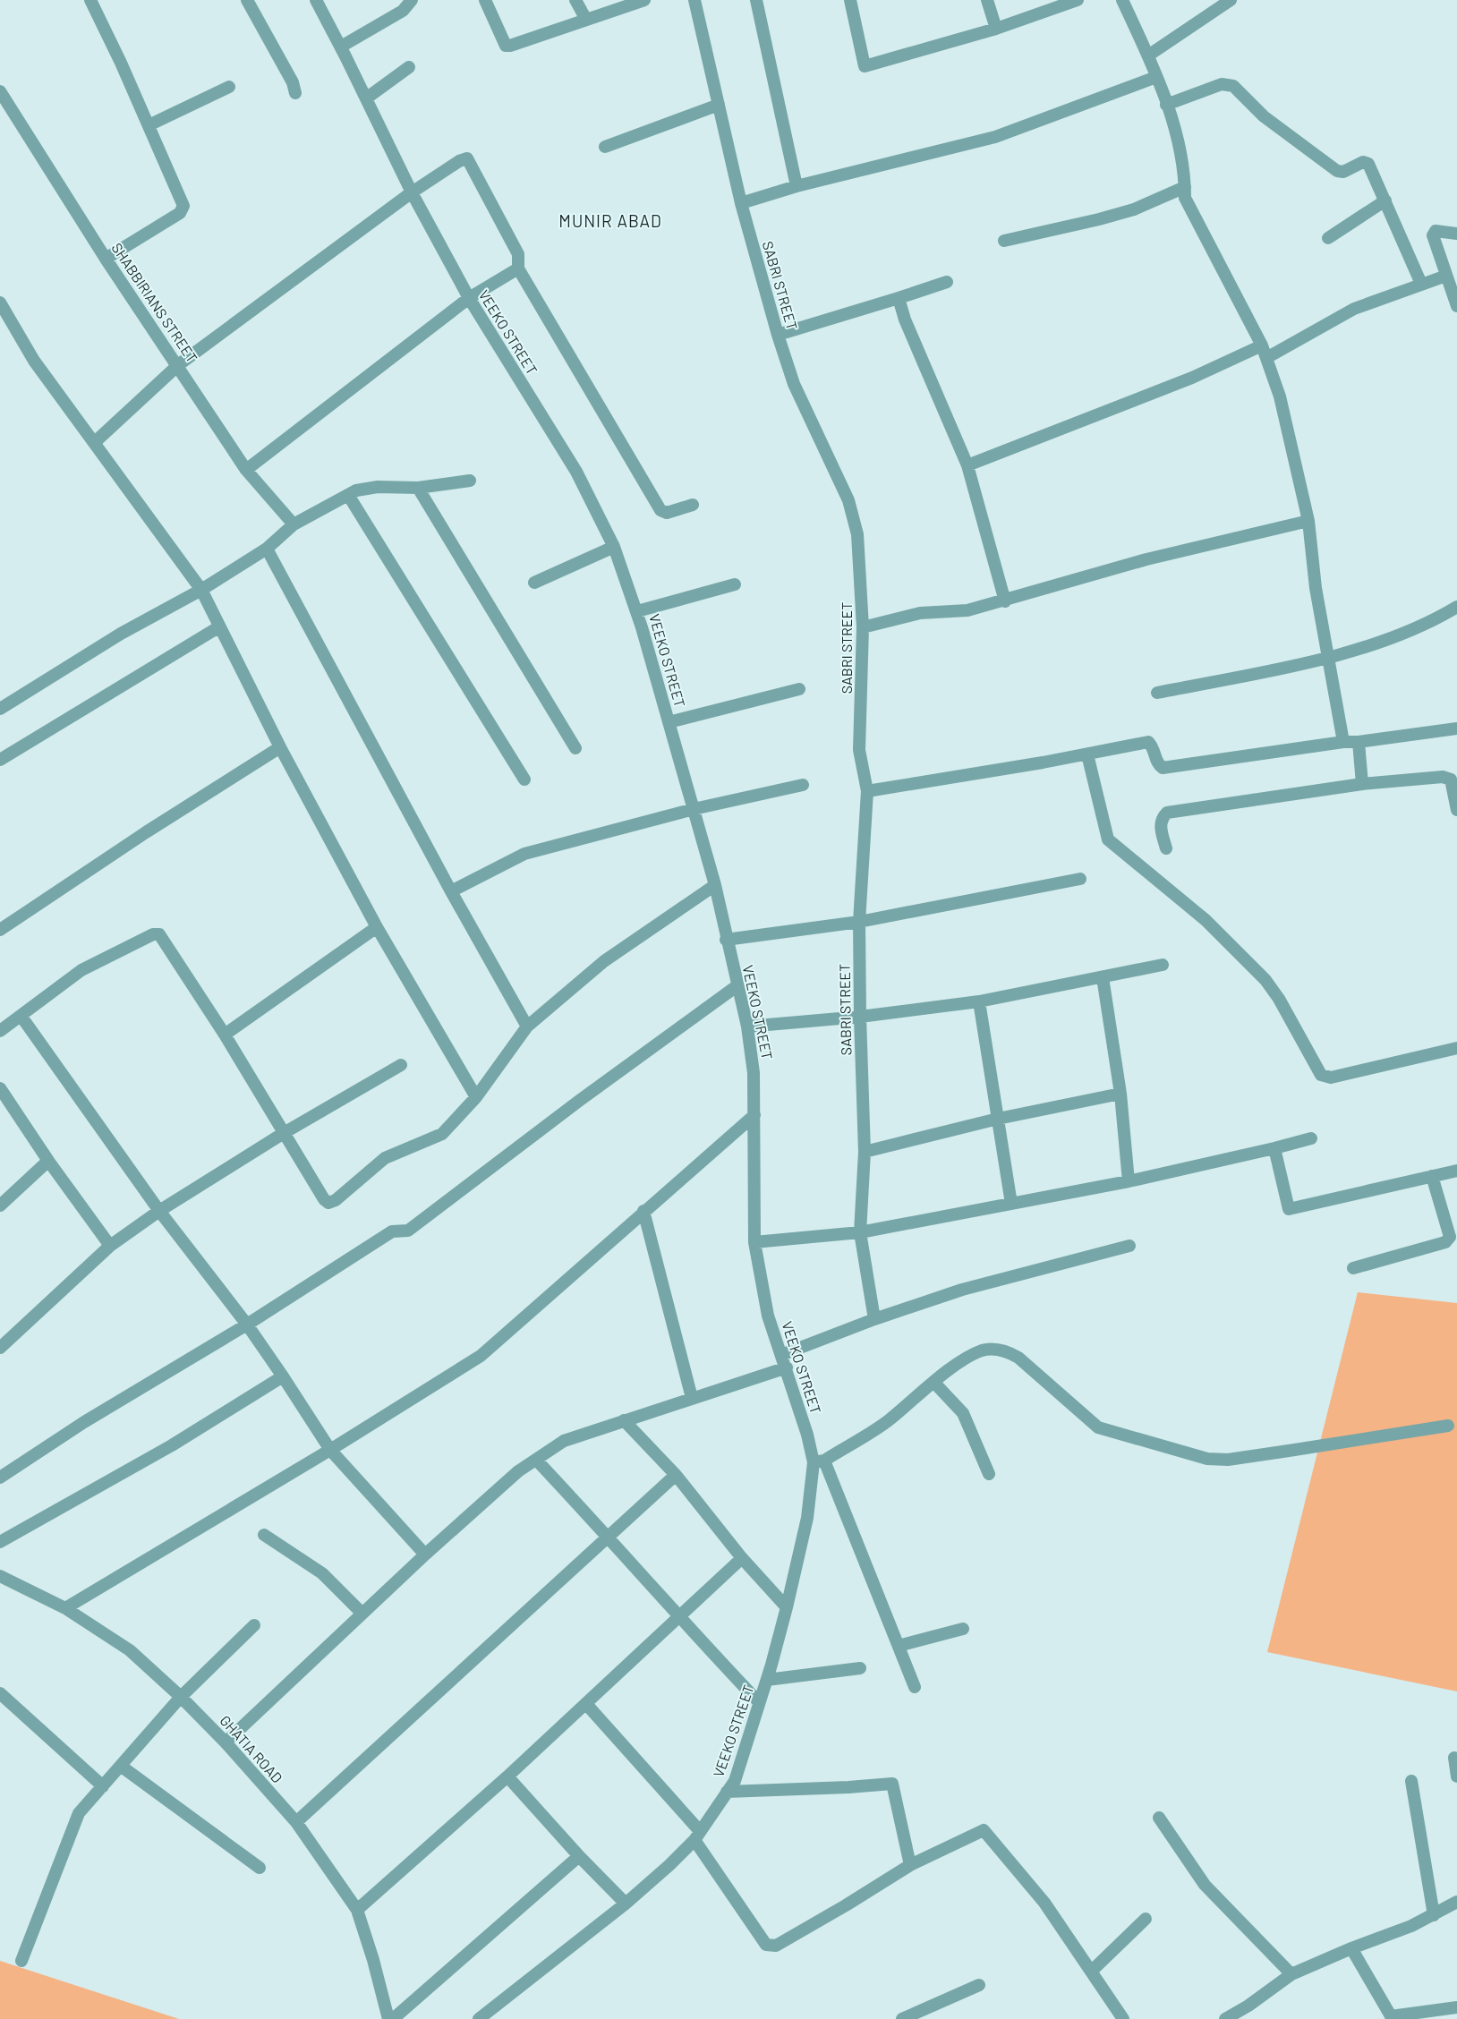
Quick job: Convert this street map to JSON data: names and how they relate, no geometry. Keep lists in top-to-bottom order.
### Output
{
  "streets": {
    "street": [
      "SABRI STREET",
      "SHABBIRIANS STREET",
      "VEEKO STREET",
      "GHATIA ROAD"
    ]
  },
  "districts": ["MUNIR ABAD"]
}
